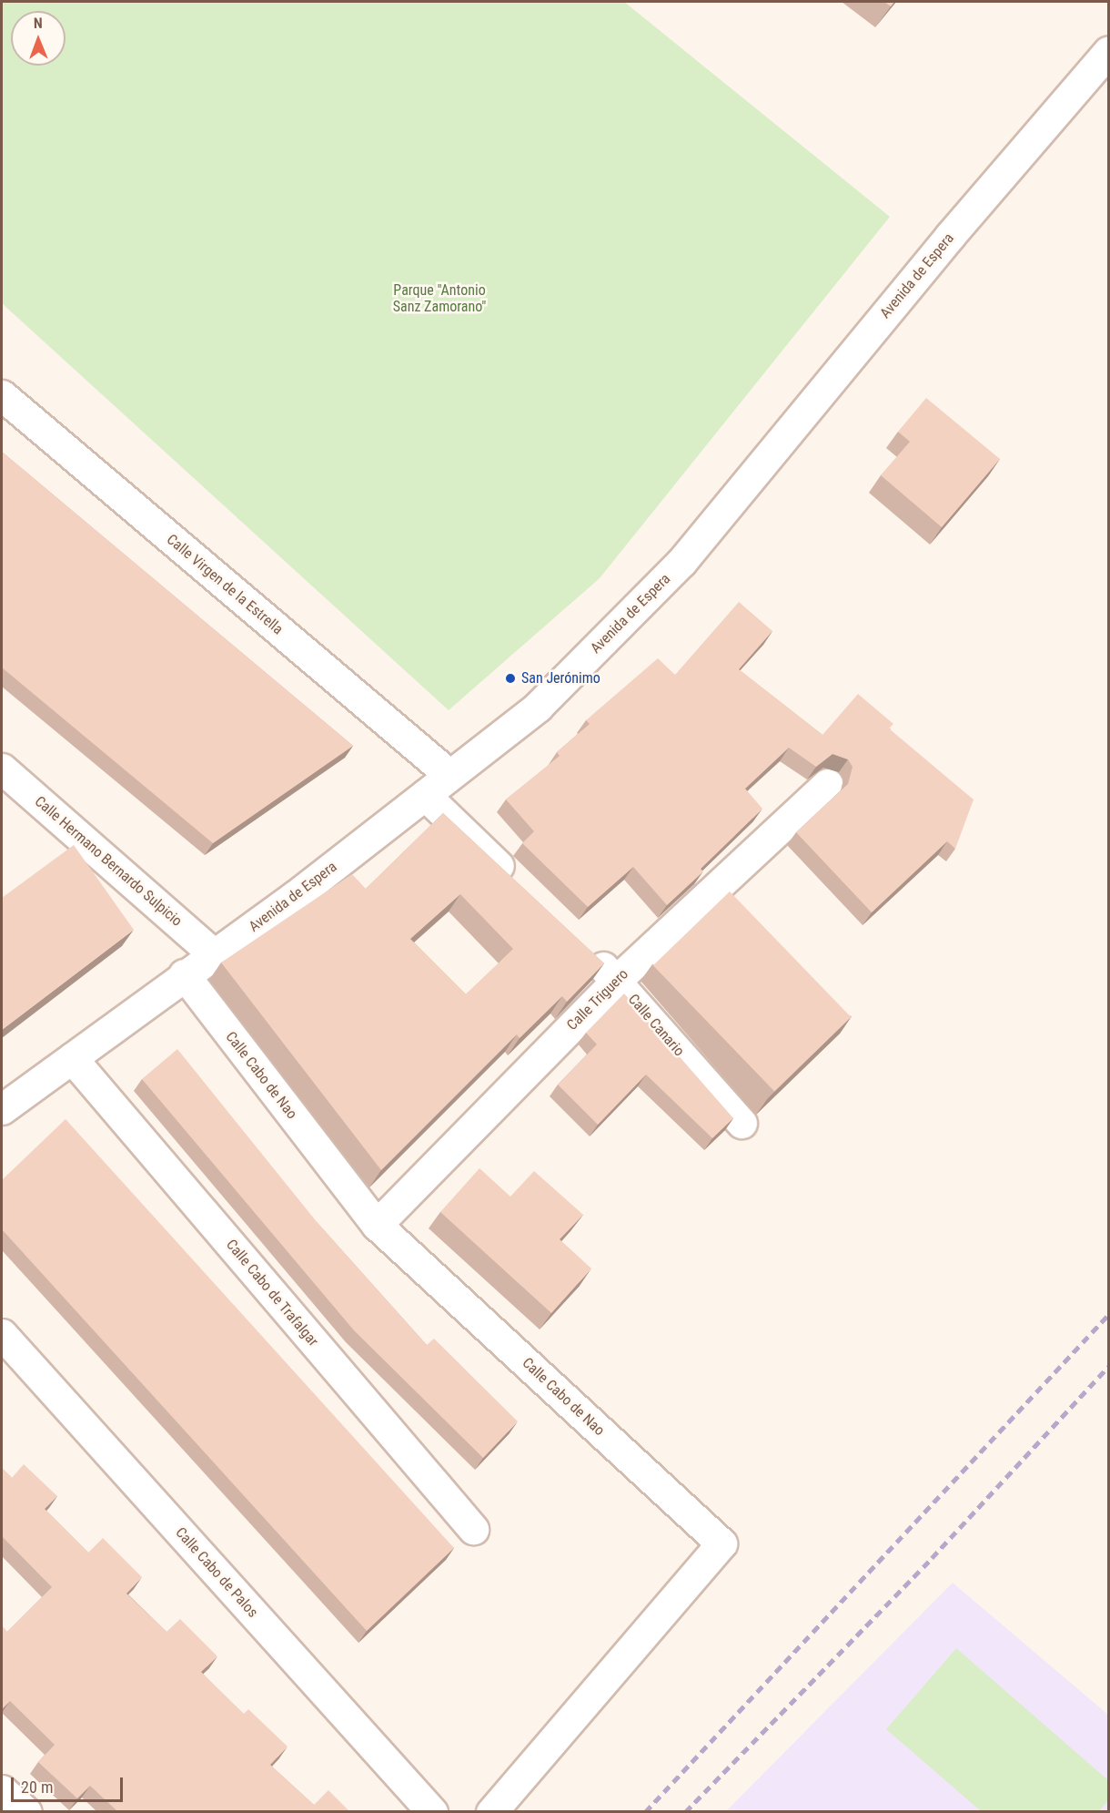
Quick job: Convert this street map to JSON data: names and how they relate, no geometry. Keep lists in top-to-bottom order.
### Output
{
  "streets": {
    "street": [
      "Avenida de Espera",
      "Calle Virgen de la Estrella",
      "Calle Hermano Bernardo Sulpicio",
      "Calle Triguero",
      "Calle Canario",
      "Calle Cabo de Nao",
      "Calle Cabo de Trafalgar",
      "Calle Cabo de Palos"
    ]
  },
  "crossings": [
    ["Avenida de Espera", "Calle Virgen de la Estrella"],
    ["Avenida de Espera", "Calle Hermano Bernardo Sulpicio"],
    ["Avenida de Espera", "Calle Cabo de Nao"],
    ["Avenida de Espera", "Calle Cabo de Trafalgar"],
    ["Calle Triguero", "Calle Canario"],
    ["Calle Triguero", "Calle Cabo de Nao"]
  ],
  "parks": ["Parque \"Antonio Sanz Zamorano\""],
  "places": ["San Jerónimo"],
  "scale_bar": "20 m",
  "north": "top"
}
